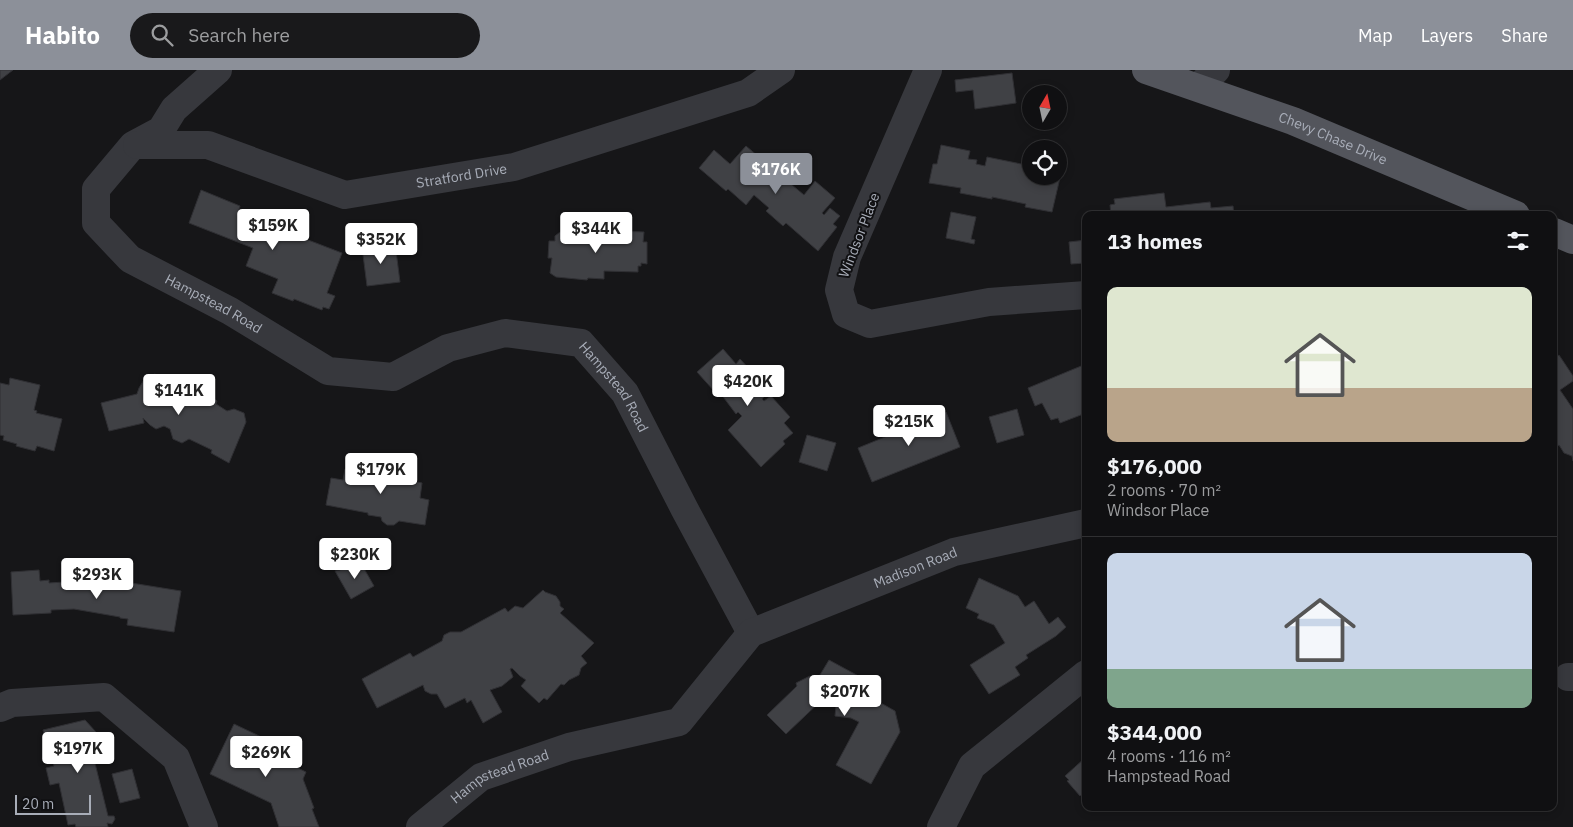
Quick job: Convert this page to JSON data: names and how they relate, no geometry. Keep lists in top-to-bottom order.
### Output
{
  "streets": {
    "main road": ["Chevy Chase Drive"],
    "street": [
      "Stratford Drive",
      "Windsor Place",
      "Hampstead Road",
      "Madison Road"
    ]
  },
  "crossings": [
    ["Stratford Drive", "Hampstead Road"],
    ["Hampstead Road", "Madison Road"]
  ],
  "scale_bar": "20 m",
  "north": "top",
  "page": {
    "header": "Habito",
    "search": "Search here",
    "nav": ["Map", "Layers", "Share"],
    "price": [
      "$176K",
      "$159K",
      "$344K",
      "$352K",
      "$420K",
      "$141K",
      "$215K",
      "$179K",
      "$230K",
      "$293K",
      "$207K",
      "$197K",
      "$269K"
    ],
    "heading": "13 homes",
    "list": [
      {
        "name": "$176,000",
        "note": "2 rooms · 70 m² · Windsor Place"
      },
      {
        "name": "$344,000",
        "note": "4 rooms · 116 m² · Hampstead Road"
      }
    ],
    "scale": "20 m"
  }
}
